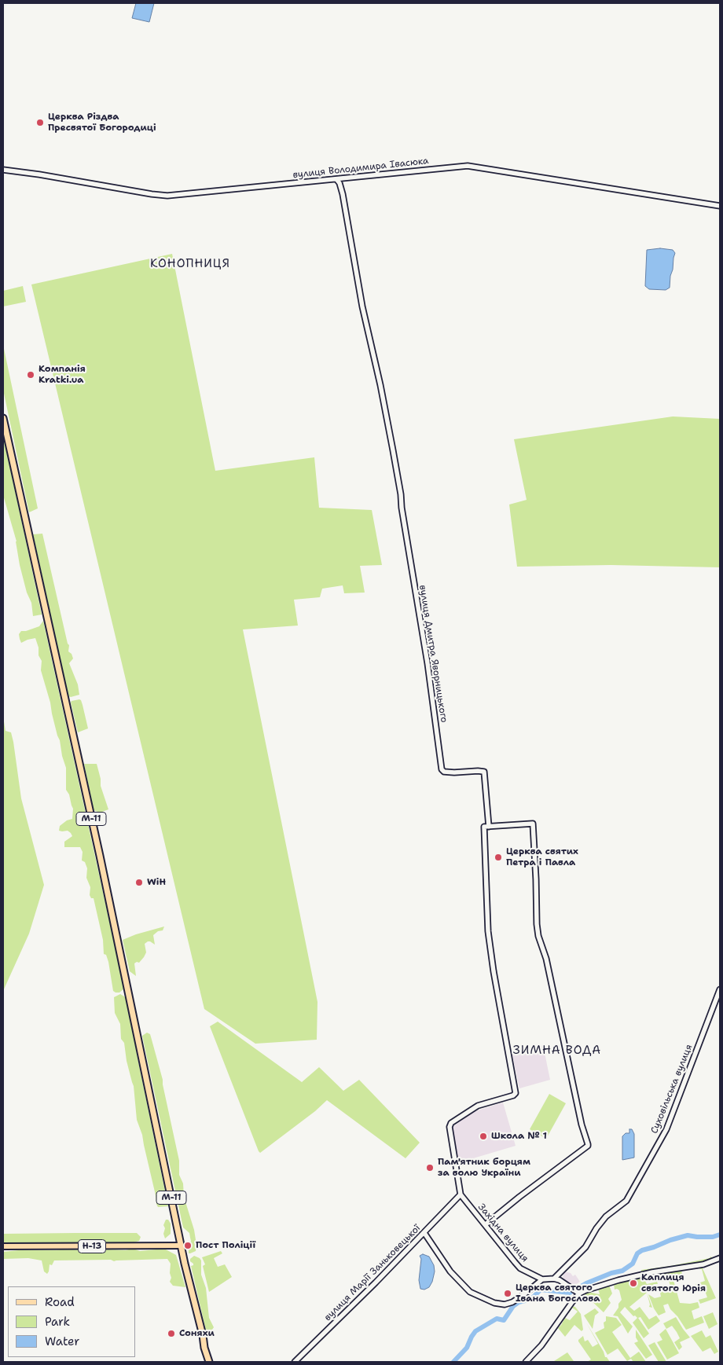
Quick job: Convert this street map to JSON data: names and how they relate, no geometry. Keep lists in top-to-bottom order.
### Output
{
  "streets": {
    "highway": ["М-11"],
    "main road": ["Н-13"],
    "street": [
      "вулиця Володимира Івасюка",
      "вулиця Дмитра Яворницького",
      "Суховільська вулиця",
      "Західна вулиця",
      "вулиця Марії Заньковецької"
    ]
  },
  "crossings": [
    ["вулиця Володимира Івасюка", "вулиця Дмитра Яворницького"],
    ["М-11", "Н-13"],
    ["Західна вулиця", "вулиця Марії Заньковецької"]
  ],
  "districts": ["КОНОПНИЦЯ", "ЗИМНА ВОДА"],
  "places": [
    "Церква Різдва Пресвятої Богородиці",
    "Компанія Kratki.ua",
    "Церква святих Петра і Павла",
    "WiH",
    "Школа № 1",
    "Пам'ятник борцям за волю України",
    "Пост Поліції",
    "Каплиця святого Юрія",
    "Церква святого Івана Богослова",
    "Соняхи"
  ],
  "legend": ["Road", "Park", "Water"]
}
